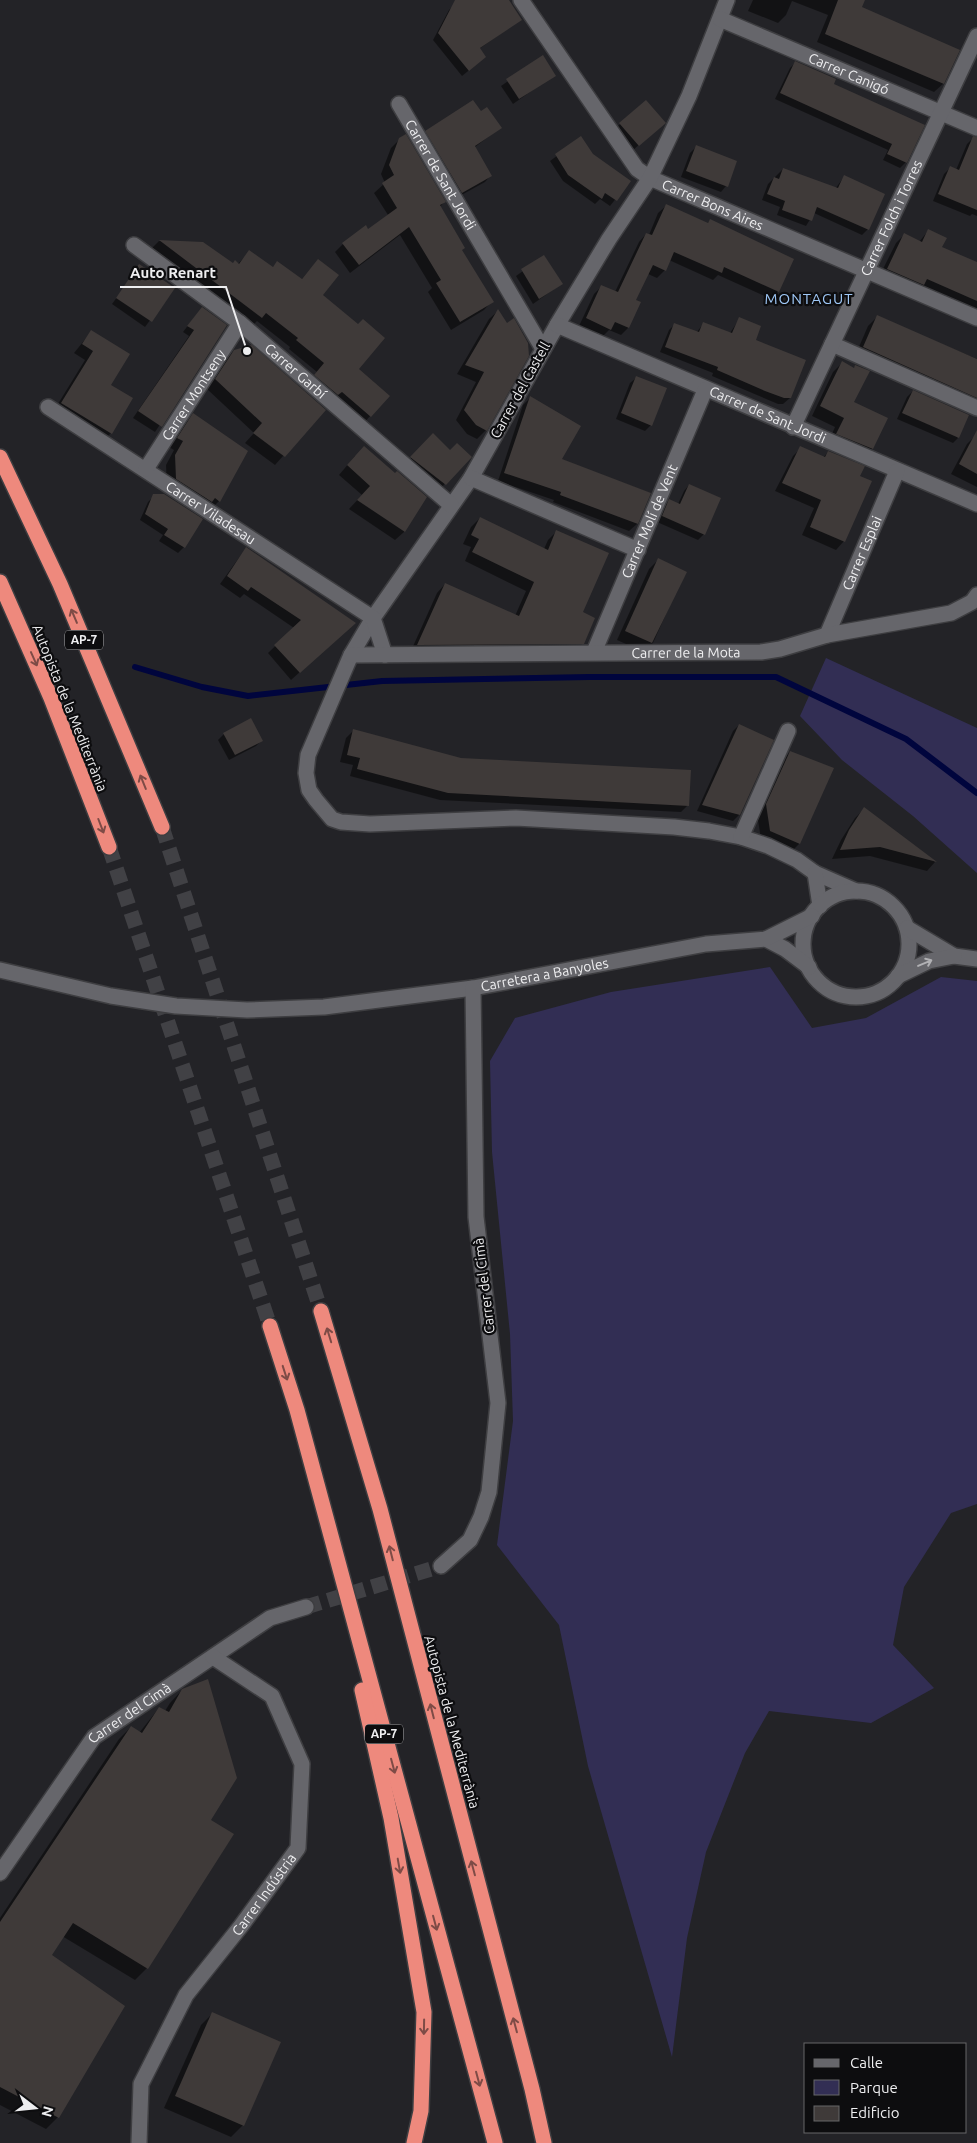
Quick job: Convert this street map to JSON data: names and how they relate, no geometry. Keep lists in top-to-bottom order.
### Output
{
  "streets": {
    "highway": ["AP-7", "Autopista de la Mediterrània"],
    "street": [
      "Carrer Canigó",
      "Carrer de Sant Jordi",
      "Carrer Bons Aires",
      "Carrer Folch i Torres",
      "Carrer Garbí",
      "Carrer del Castell",
      "Carrer Montseny",
      "Carrer Viladesau",
      "Carrer Molí de Vent",
      "Carrer Esplai",
      "Carrer de la Mota",
      "Carretera a Banyoles",
      "Carrer del Cimà",
      "Carrer Indústria"
    ]
  },
  "crossings": [
    ["Carrer Canigó", "Carrer Folch i Torres"],
    ["Carrer Canigó", "Carrer del Castell"],
    ["Carrer de Sant Jordi", "Carrer Folch i Torres"],
    ["Carrer de Sant Jordi", "Carrer del Castell"],
    ["Carrer de Sant Jordi", "Carrer Molí de Vent"],
    ["Carrer de Sant Jordi", "Carrer Esplai"],
    ["Carrer Bons Aires", "Carrer Folch i Torres"],
    ["Carrer Bons Aires", "Carrer del Castell"],
    ["Carrer Garbí", "Carrer del Castell"],
    ["Carrer Garbí", "Carrer Montseny"],
    ["Carrer del Castell", "Carrer Viladesau"],
    ["Carrer del Castell", "Carrer de la Mota"],
    ["Carrer Montseny", "Carrer Viladesau"],
    ["Carrer Molí de Vent", "Carrer de la Mota"],
    ["Carrer Esplai", "Carrer de la Mota"],
    ["Carretera a Banyoles", "Carrer del Cimà"],
    ["Carrer del Cimà", "Carrer Indústria"]
  ],
  "districts": ["MONTAGUT"],
  "places": ["Auto Renart"],
  "legend": ["Calle", "Parque", "Edificio"],
  "north": "right"
}
